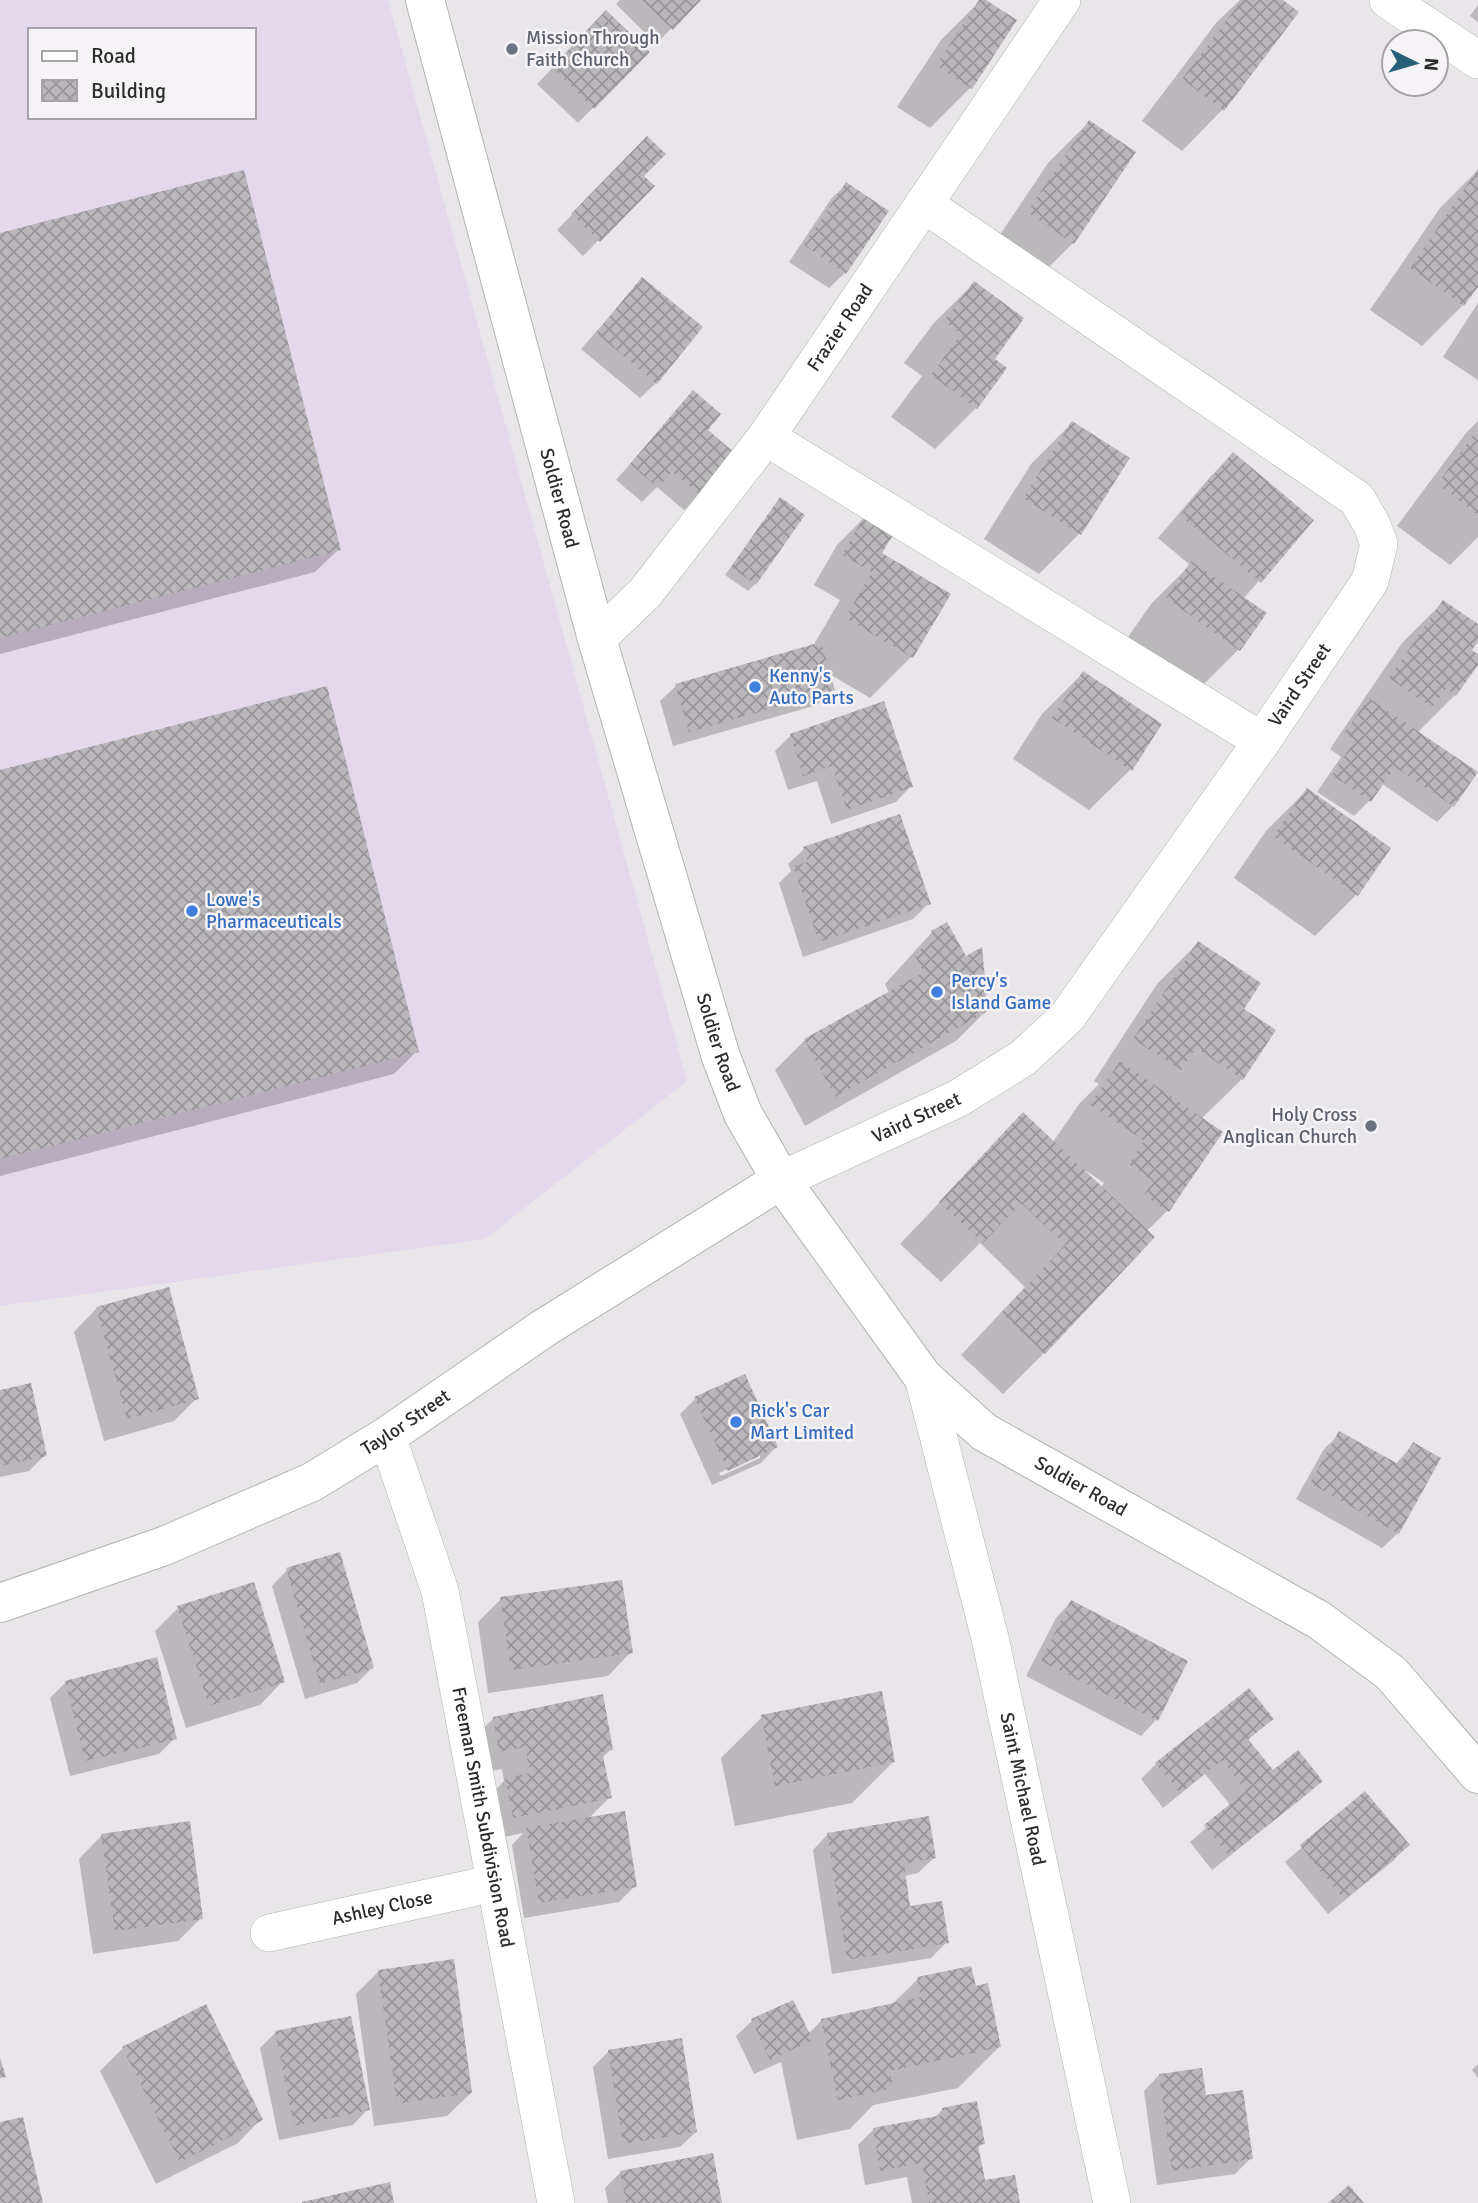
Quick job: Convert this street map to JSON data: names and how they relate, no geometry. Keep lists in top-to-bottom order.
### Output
{
  "streets": {
    "main road": ["Soldier Road", "Taylor Street"],
    "street": [
      "Frazier Road",
      "Vaird Street",
      "Saint Michael Road",
      "Freeman Smith Subdivision Road",
      "Ashley Close"
    ]
  },
  "crossings": [
    ["Frazier Road", "Soldier Road"],
    ["Frazier Road", "Vaird Street"],
    ["Soldier Road", "Vaird Street"],
    ["Soldier Road", "Taylor Street"],
    ["Soldier Road", "Saint Michael Road"],
    ["Vaird Street", "Taylor Street"],
    ["Taylor Street", "Freeman Smith Subdivision Road"],
    ["Freeman Smith Subdivision Road", "Ashley Close"]
  ],
  "places": [
    "Mission Through Faith Church",
    "Kenny's Auto Parts",
    "Lowe's Pharmaceuticals",
    "Percy's Island Game",
    "Holy Cross Anglican Church",
    "Rick's Car Mart Limited"
  ],
  "legend": ["Road", "Building"],
  "north": "right"
}
